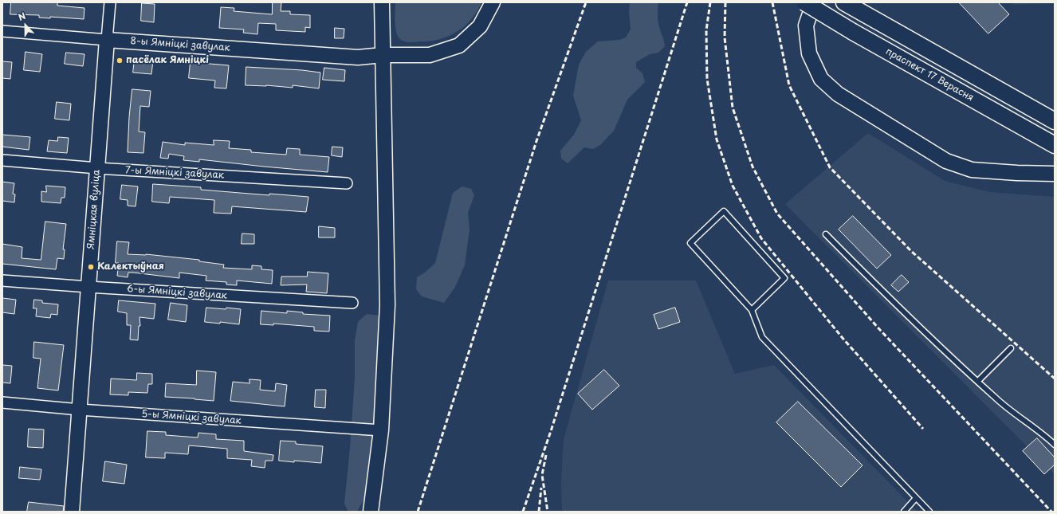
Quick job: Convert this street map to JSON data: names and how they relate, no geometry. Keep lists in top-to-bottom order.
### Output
{
  "streets": {
    "main road": ["8-ы Ямніцкі завулак", "праспект 17 Верасня", "Ямніцкая вуліца"],
    "street": ["7-ы Ямніцкі завулак", "6-ы Ямніцкі завулак", "5-ы Ямніцкі завулак"]
  },
  "crossings": [
    ["8-ы Ямніцкі завулак", "Ямніцкая вуліца"],
    ["7-ы Ямніцкі завулак", "Ямніцкая вуліца"],
    ["Ямніцкая вуліца", "6-ы Ямніцкі завулак"],
    ["Ямніцкая вуліца", "5-ы Ямніцкі завулак"]
  ],
  "places": ["пасёлак Ямніцкі", "Калектыўная"],
  "north": "top"
}
